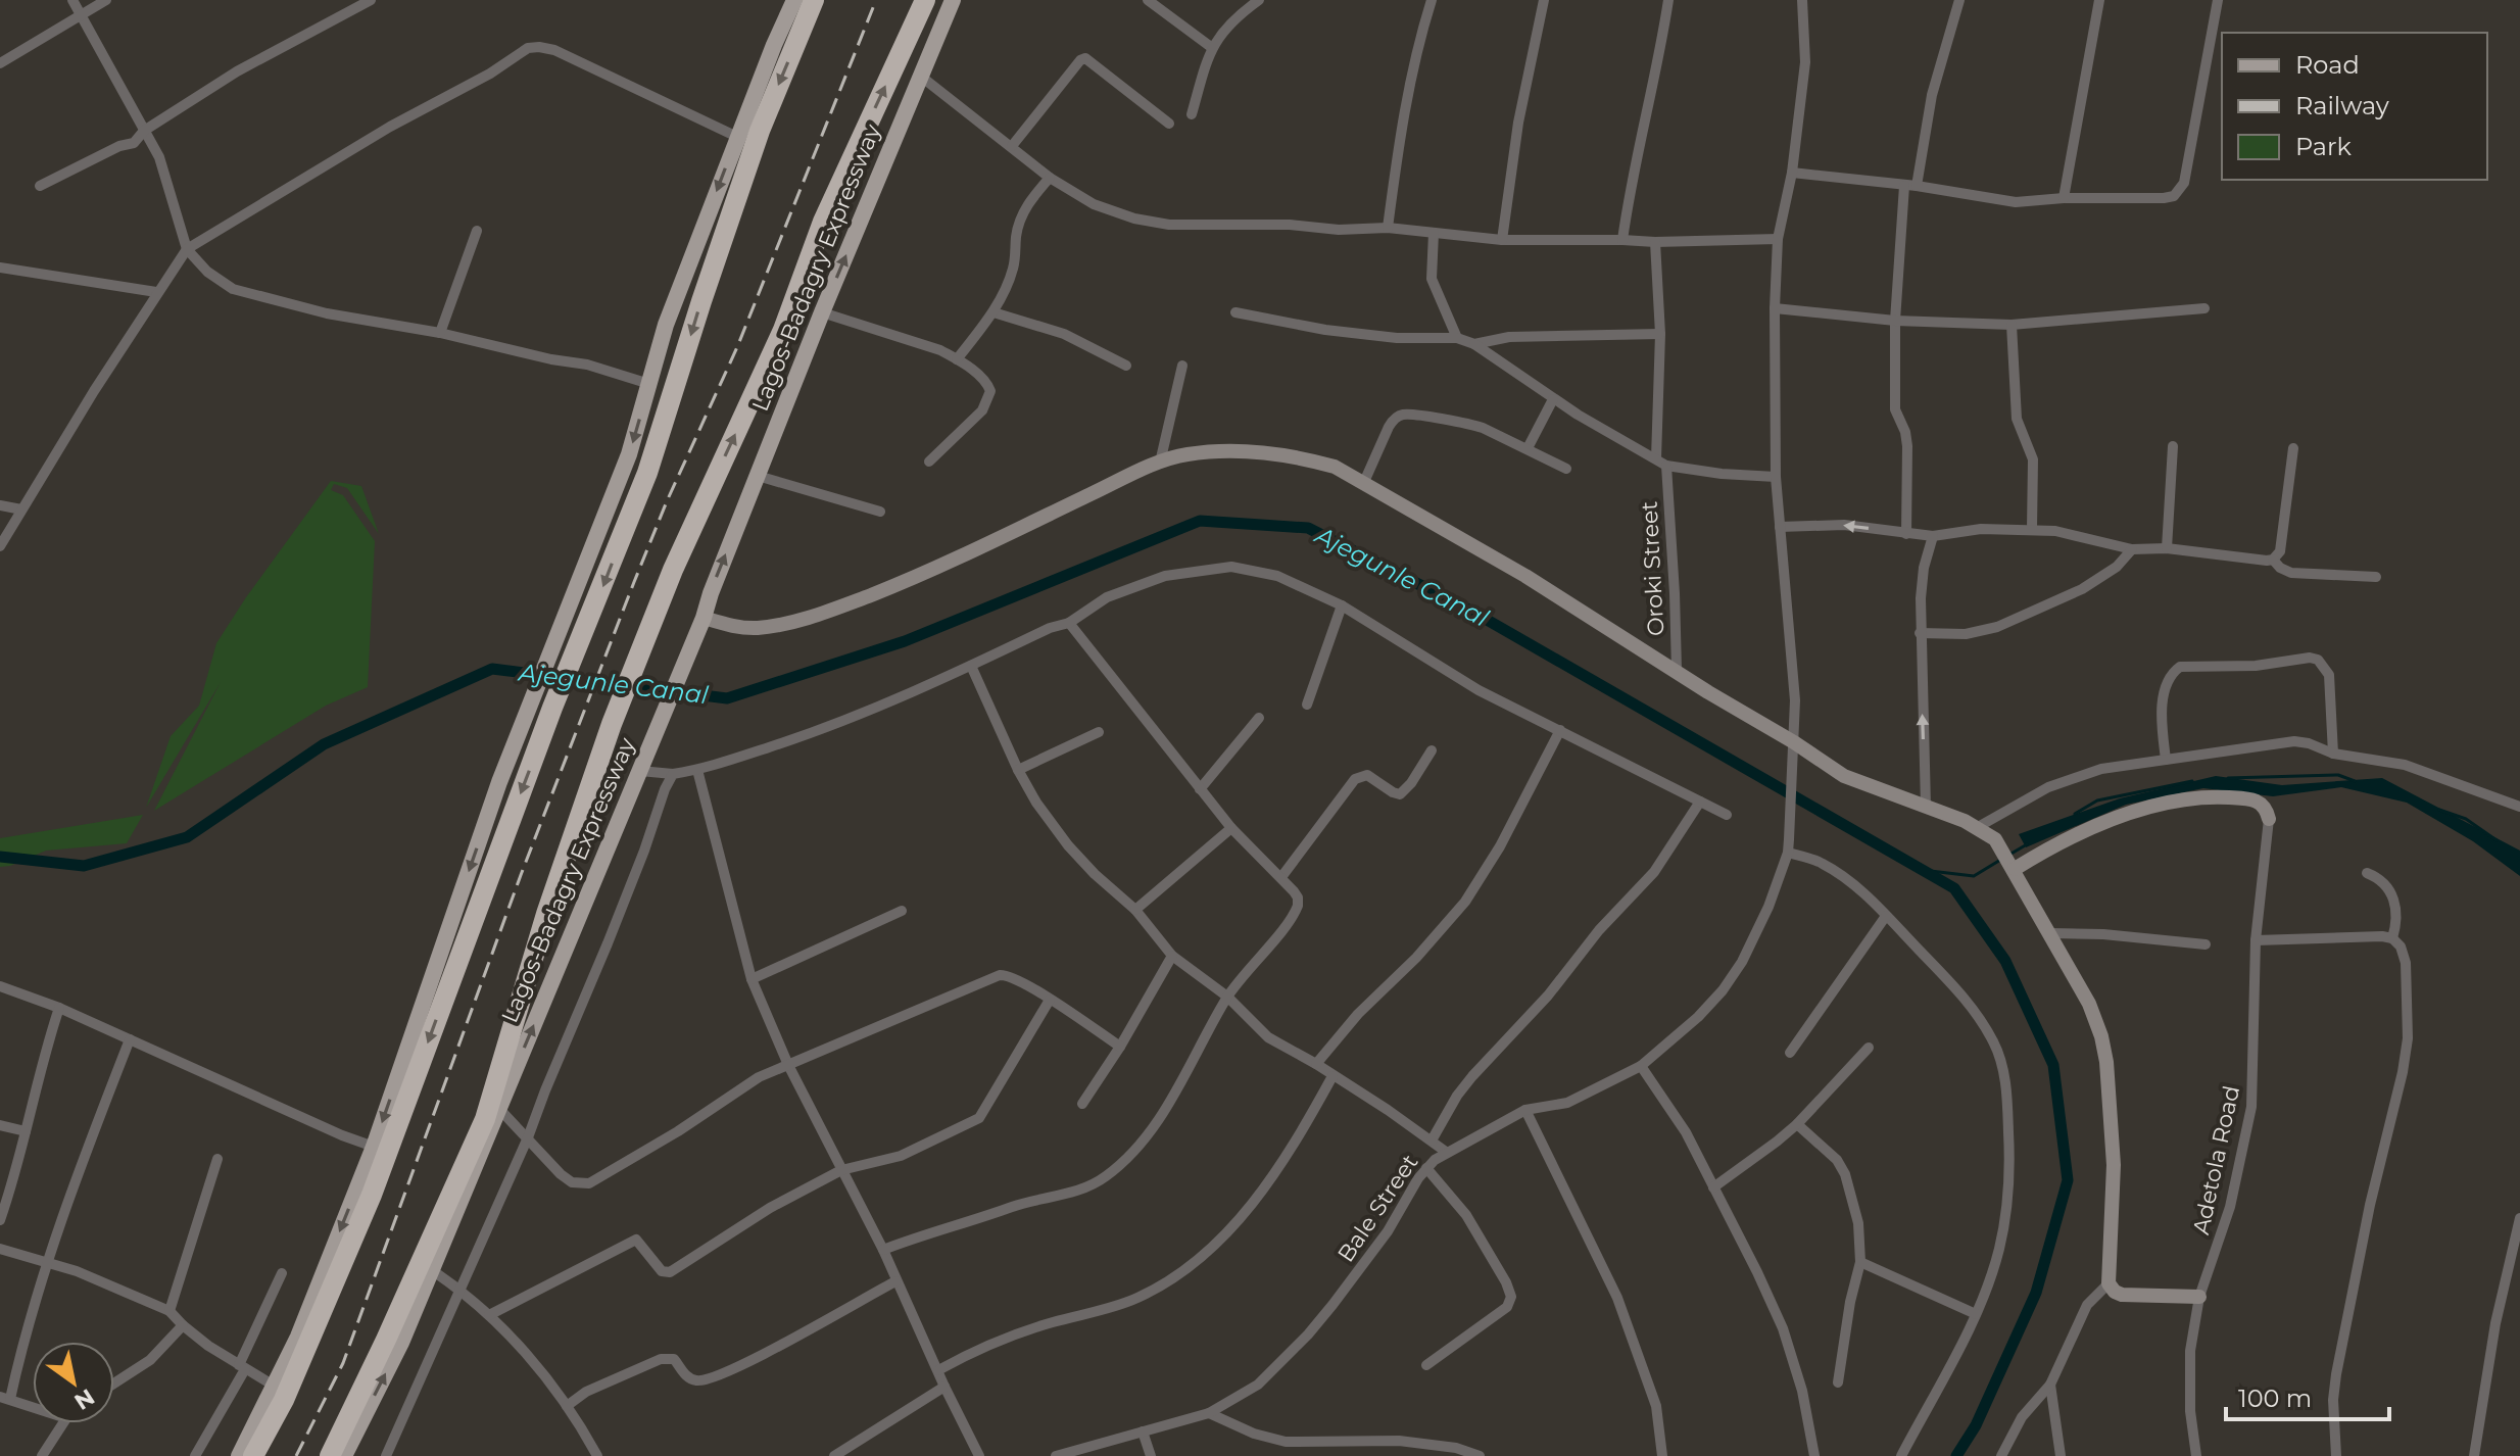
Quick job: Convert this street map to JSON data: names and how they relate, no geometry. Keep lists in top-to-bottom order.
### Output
{
  "streets": {
    "highway": ["Lagos-Badagry Expressway"],
    "street": ["Oroki Street", "Adetola Road", "Bale Street"]
  },
  "water": ["Ajegunle Canal"],
  "legend": ["Road", "Railway", "Park"],
  "scale_bar": "100 m",
  "north": "bottom right"
}
